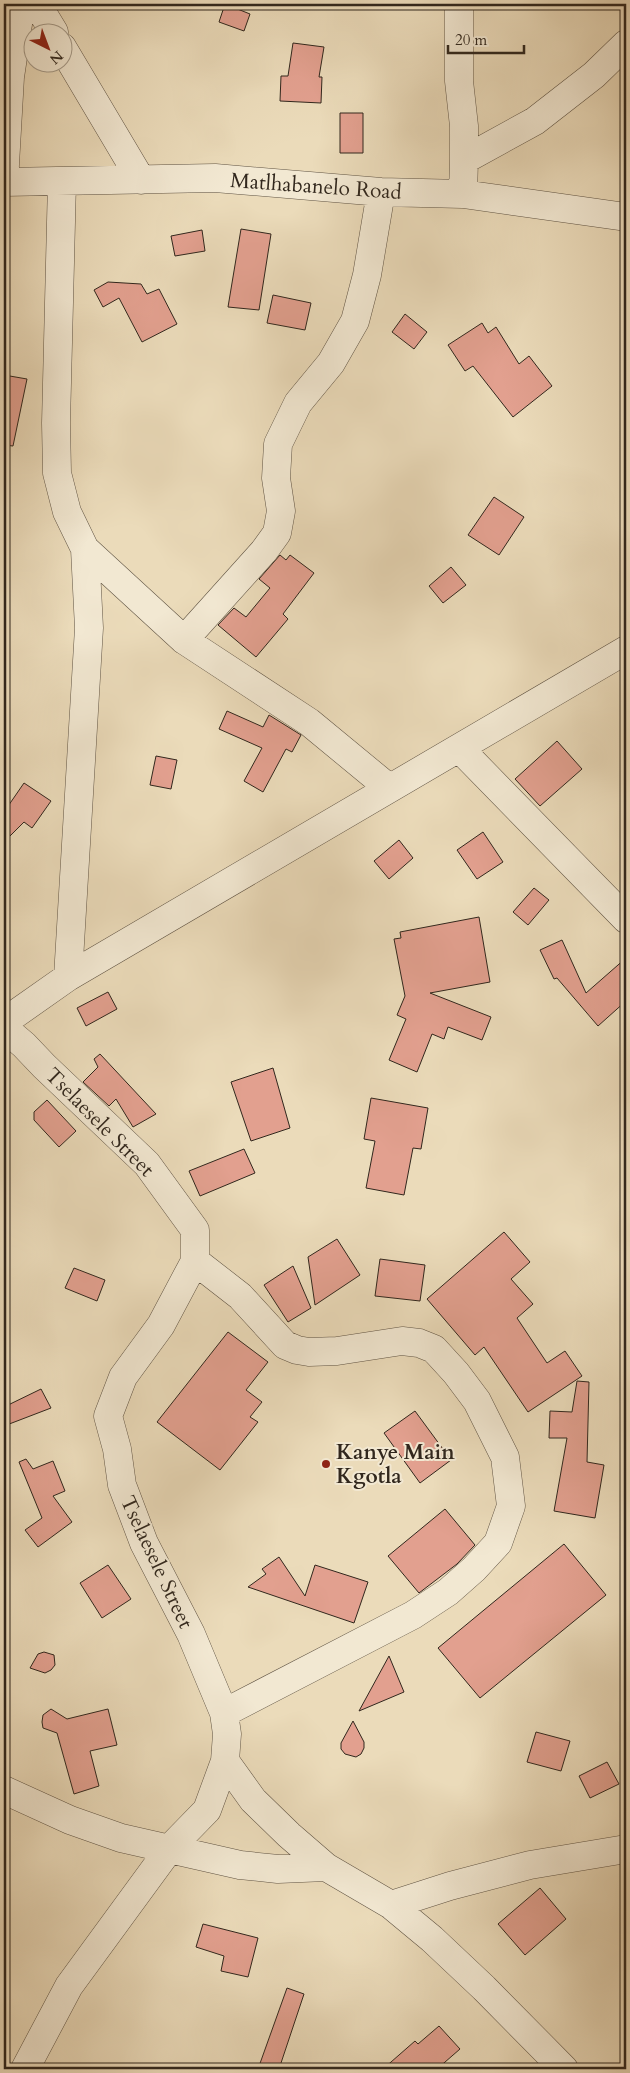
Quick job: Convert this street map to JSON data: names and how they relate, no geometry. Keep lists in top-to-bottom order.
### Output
{
  "streets": {
    "street": ["Matlhabanelo Road", "Tselaesele Street"]
  },
  "places": ["Kanye Main Kgotla"],
  "scale_bar": "20 m",
  "north": "bottom right"
}
